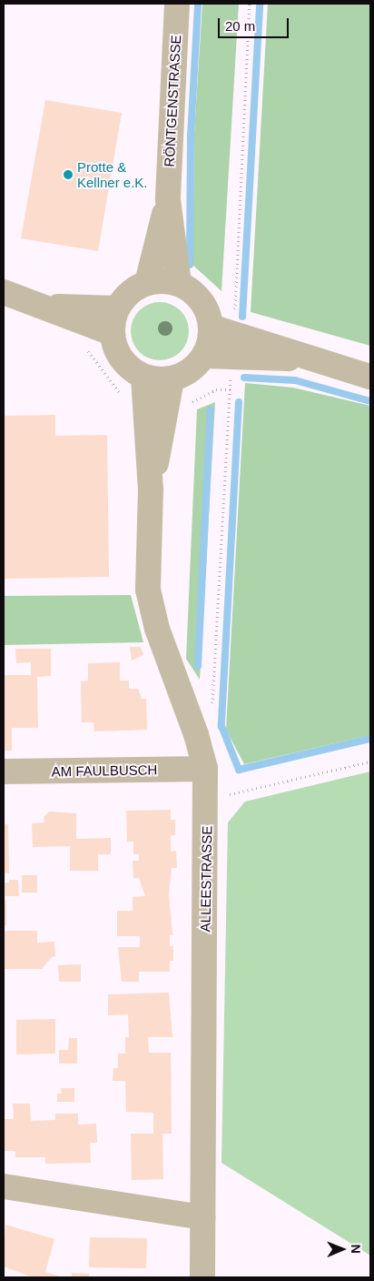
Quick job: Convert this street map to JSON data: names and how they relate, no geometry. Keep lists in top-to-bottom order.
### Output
{
  "streets": {
    "street": ["RÖNTGENSTRASSE", "AM FAULBUSCH", "ALLEESTRASSE"]
  },
  "crossings": [
    ["RÖNTGENSTRASSE", "ALLEESTRASSE"],
    ["AM FAULBUSCH", "ALLEESTRASSE"]
  ],
  "places": ["Protte & Kellner e.K."],
  "scale_bar": "20 m",
  "north": "right"
}
